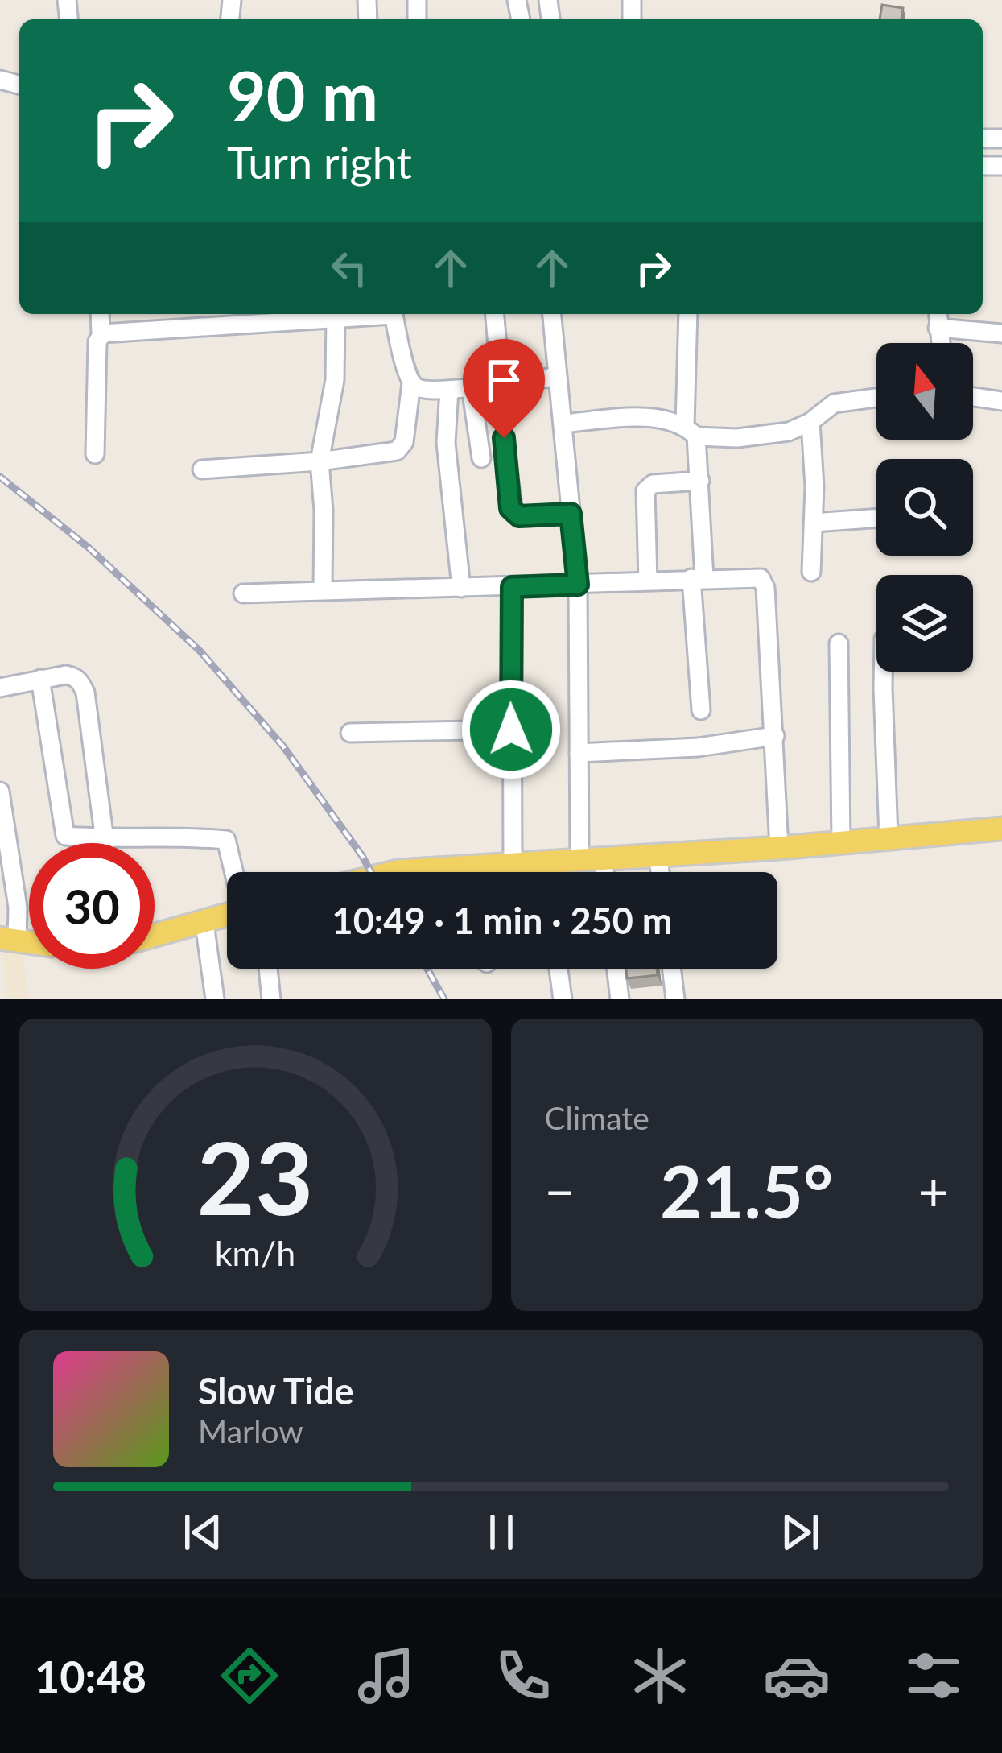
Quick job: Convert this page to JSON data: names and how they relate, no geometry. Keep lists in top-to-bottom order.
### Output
{
  "north": "top",
  "page": {
    "turn": ["90 m", "Turn right"],
    "limit": "30",
    "trip": "10:49 · 1 min · 250 m",
    "tile": "Climate",
    "heat": ["−", "21.5°", "+"],
    "song": ["Slow Tide", "Marlow"],
    "tabs": "10:48",
    "gauge": ["23", "km/h"]
  }
}
